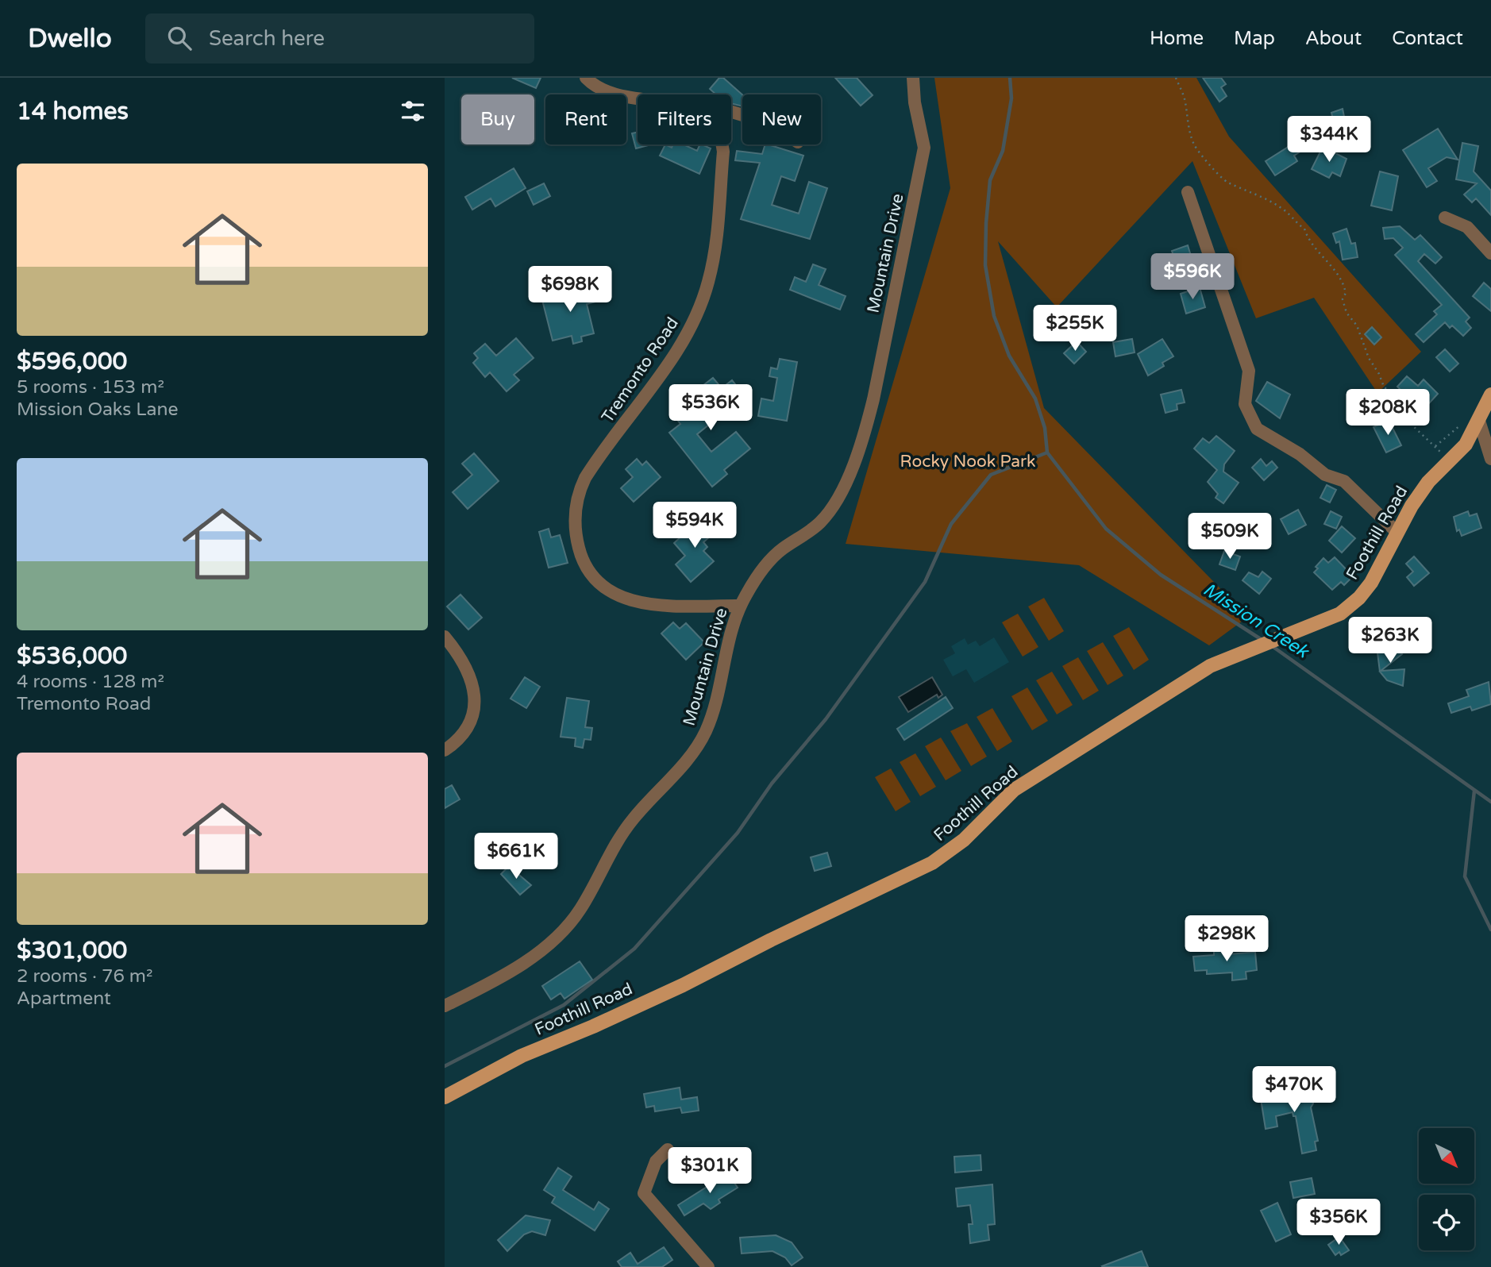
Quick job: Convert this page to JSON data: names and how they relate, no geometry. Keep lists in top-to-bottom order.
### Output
{
  "streets": {
    "main road": ["Foothill Road"],
    "street": ["Mountain Drive", "Tremonto Road"]
  },
  "crossings": [
    ["Mountain Drive", "Tremonto Road"]
  ],
  "water": ["Mission Creek"],
  "parks": ["Rocky Nook Park"],
  "north": "bottom right",
  "page": {
    "header": "Dwello",
    "search": "Search here",
    "nav": [
      "Home",
      "Map",
      "About",
      "Contact"
    ],
    "heading": "14 homes",
    "chip": [
      "Buy",
      "Rent",
      "Filters",
      "New"
    ],
    "price": [
      "$344K",
      "$596K",
      "$698K",
      "$255K",
      "$536K",
      "$208K",
      "$594K",
      "$509K",
      "$263K",
      "$661K",
      "$298K",
      "$470K",
      "$301K",
      "$356K"
    ],
    "list": [
      {
        "name": "$596,000",
        "note": "5 rooms · 153 m² · Mission Oaks Lane"
      },
      {
        "name": "$536,000",
        "note": "4 rooms · 128 m² · Tremonto Road"
      },
      {
        "name": "$301,000",
        "note": "2 rooms · 76 m² · Apartment"
      }
    ]
  }
}
